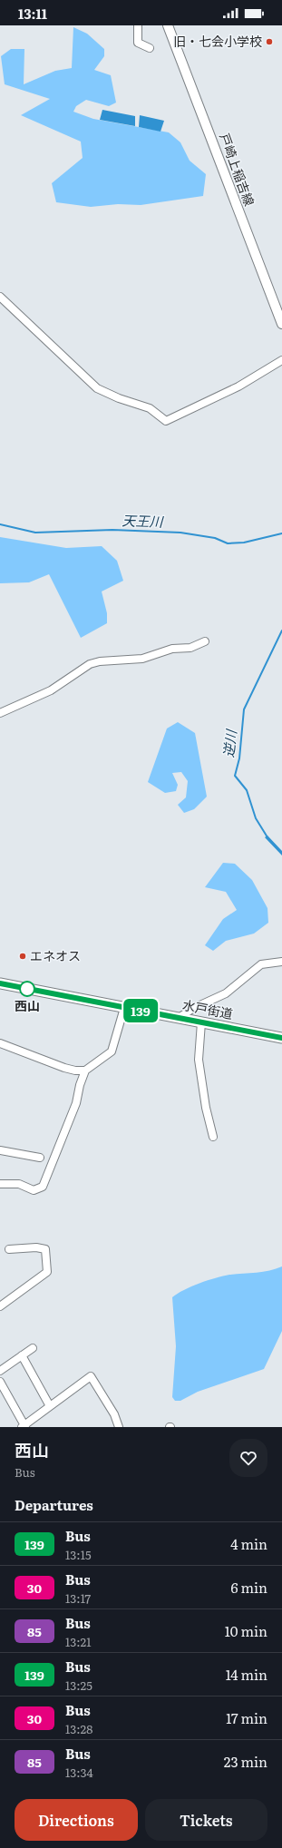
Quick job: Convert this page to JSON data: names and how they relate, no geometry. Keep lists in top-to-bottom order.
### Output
{
  "streets": {
    "highway": ["水戸街道"],
    "main road": ["戸崎上稲吉線"]
  },
  "water": ["天王川", "逆川"],
  "places": ["旧・七会小学校", "エネオス", "西山"],
  "lines": ["bus line 139"],
  "page": {
    "status": "13:11",
    "on_map": "139",
    "heading": [
      ["西山", "Bus"],
      "Departures"
    ],
    "list": [
      {
        "mark": "139",
        "name": "Bus",
        "note": "13:15",
        "value": "4 min"
      },
      {
        "mark": "30",
        "name": "Bus",
        "note": "13:17",
        "value": "6 min"
      },
      {
        "mark": "85",
        "name": "Bus",
        "note": "13:21",
        "value": "10 min"
      },
      {
        "mark": "139",
        "name": "Bus",
        "note": "13:25",
        "value": "14 min"
      },
      {
        "mark": "30",
        "name": "Bus",
        "note": "13:28",
        "value": "17 min"
      },
      {
        "mark": "85",
        "name": "Bus",
        "note": "13:34",
        "value": "23 min"
      }
    ],
    "buttons": ["Directions", "Tickets"]
  }
}
